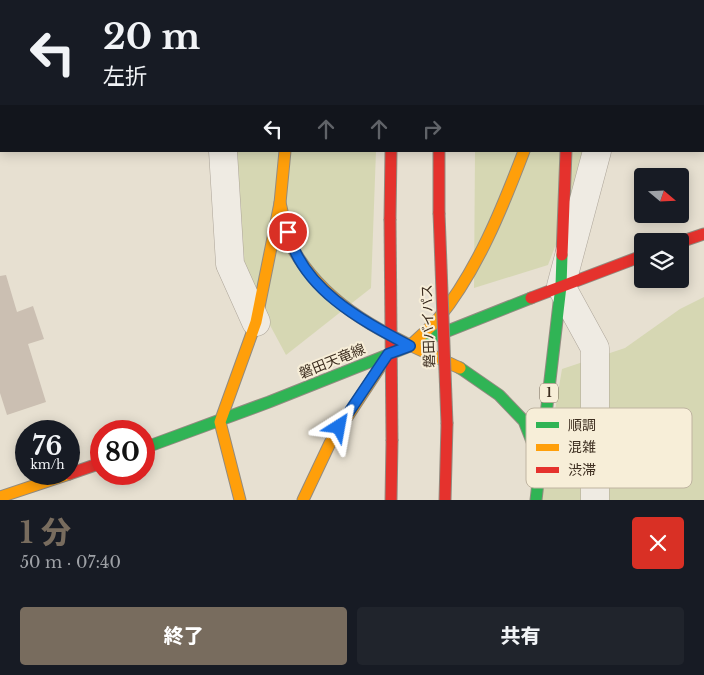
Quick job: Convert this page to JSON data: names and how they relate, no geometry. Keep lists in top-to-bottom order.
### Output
{
  "streets": {
    "main road": ["磐田バイパス", "磐田天竜線", "1"]
  },
  "crossings": [
    ["磐田天竜線", "1"]
  ],
  "legend": ["順調", "混雑", "渋滞"],
  "north": "right",
  "page": {
    "turn": ["20 m", "左折"],
    "speed": "76 km/h",
    "limit": "80",
    "heading": ["1 分", "50 m · 07:40"],
    "buttons": ["終了", "共有"]
  }
}
